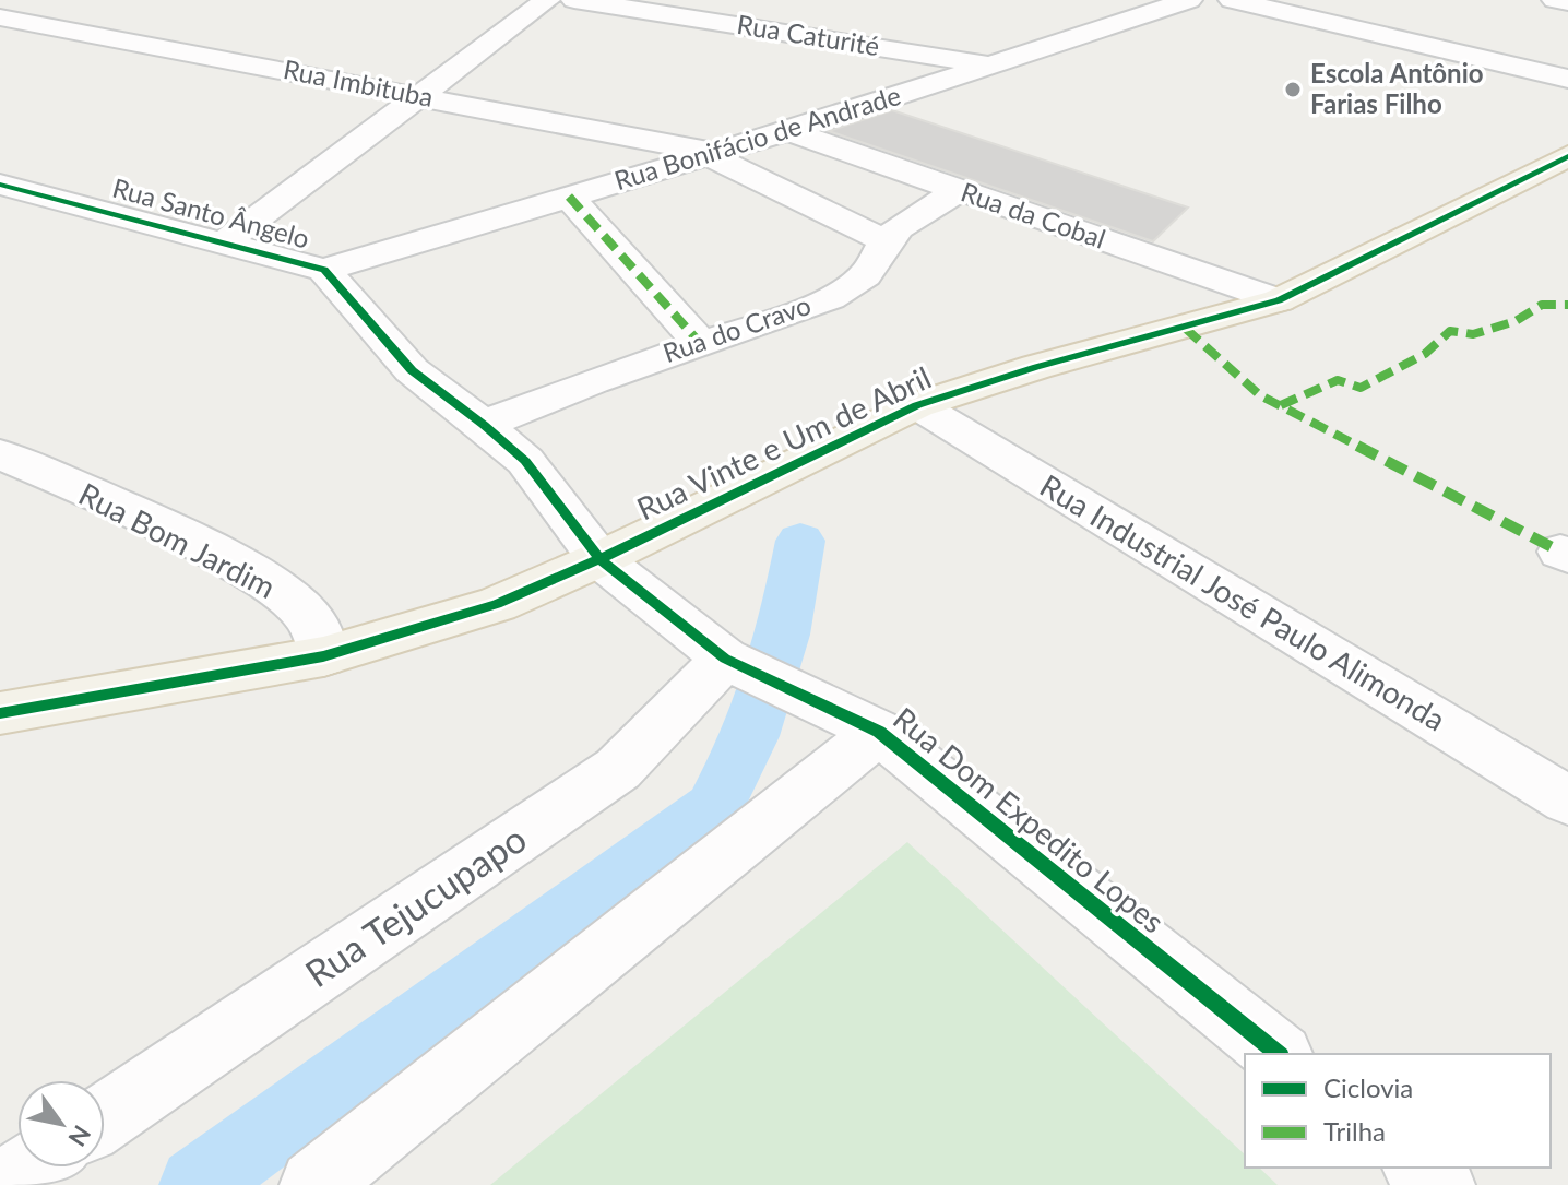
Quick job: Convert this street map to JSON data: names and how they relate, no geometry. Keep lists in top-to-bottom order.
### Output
{
  "streets": {
    "main road": ["Rua Vinte e Um de Abril"],
    "street": [
      "Rua Caturité",
      "Rua Imbituba",
      "Rua Bonifácio de Andrade",
      "Rua Santo Ângelo",
      "Rua da Cobal",
      "Rua do Cravo",
      "Rua Bom Jardim",
      "Rua Industrial José Paulo Alimonda",
      "Rua Dom Expedito Lopes",
      "Rua Tejucupapo"
    ]
  },
  "crossings": [
    ["Rua Caturité", "Rua Bonifácio de Andrade"],
    ["Rua Imbituba", "Rua Bonifácio de Andrade"],
    ["Rua Bonifácio de Andrade", "Rua Santo Ângelo"],
    ["Rua Bonifácio de Andrade", "Rua da Cobal"],
    ["Rua Santo Ângelo", "Rua do Cravo"],
    ["Rua Santo Ângelo", "Rua Vinte e Um de Abril"],
    ["Rua Santo Ângelo", "Rua Dom Expedito Lopes"],
    ["Rua da Cobal", "Rua do Cravo"],
    ["Rua da Cobal", "Rua Vinte e Um de Abril"],
    ["Rua Vinte e Um de Abril", "Rua Bom Jardim"],
    ["Rua Vinte e Um de Abril", "Rua Industrial José Paulo Alimonda"],
    ["Rua Vinte e Um de Abril", "Rua Dom Expedito Lopes"],
    ["Rua Dom Expedito Lopes", "Rua Tejucupapo"]
  ],
  "places": ["Escola Antônio Farias Filho"],
  "legend": ["Ciclovia", "Trilha"],
  "north": "bottom right"
}
